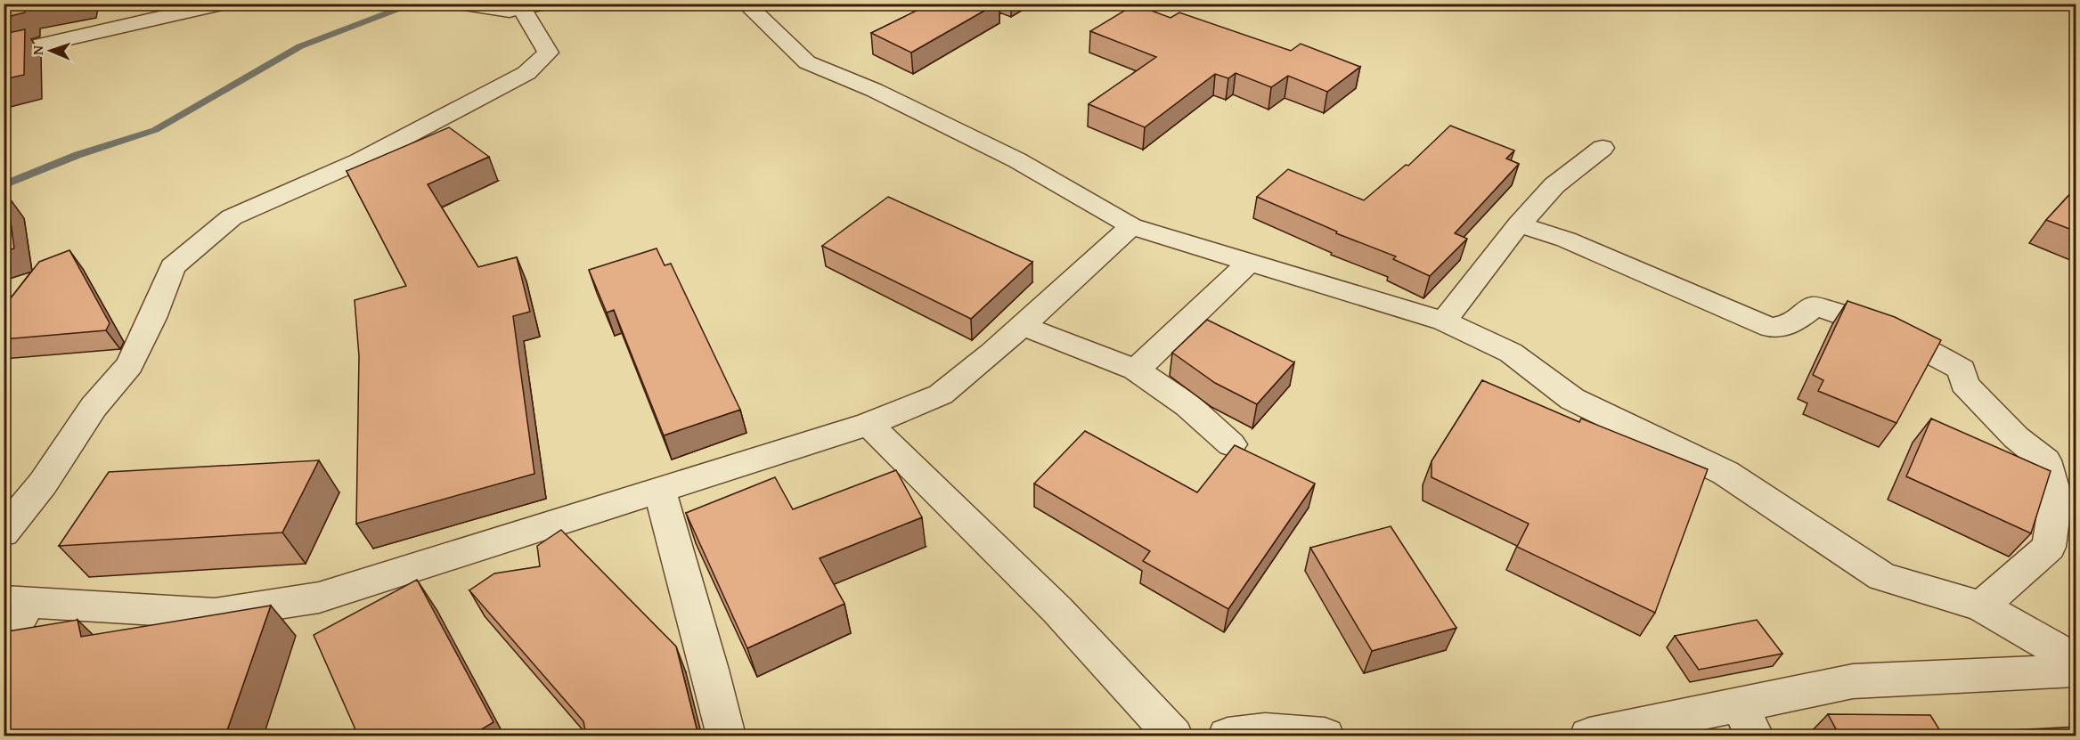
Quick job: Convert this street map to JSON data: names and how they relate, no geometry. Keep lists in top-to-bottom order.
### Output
{
  "north": "left"
}
